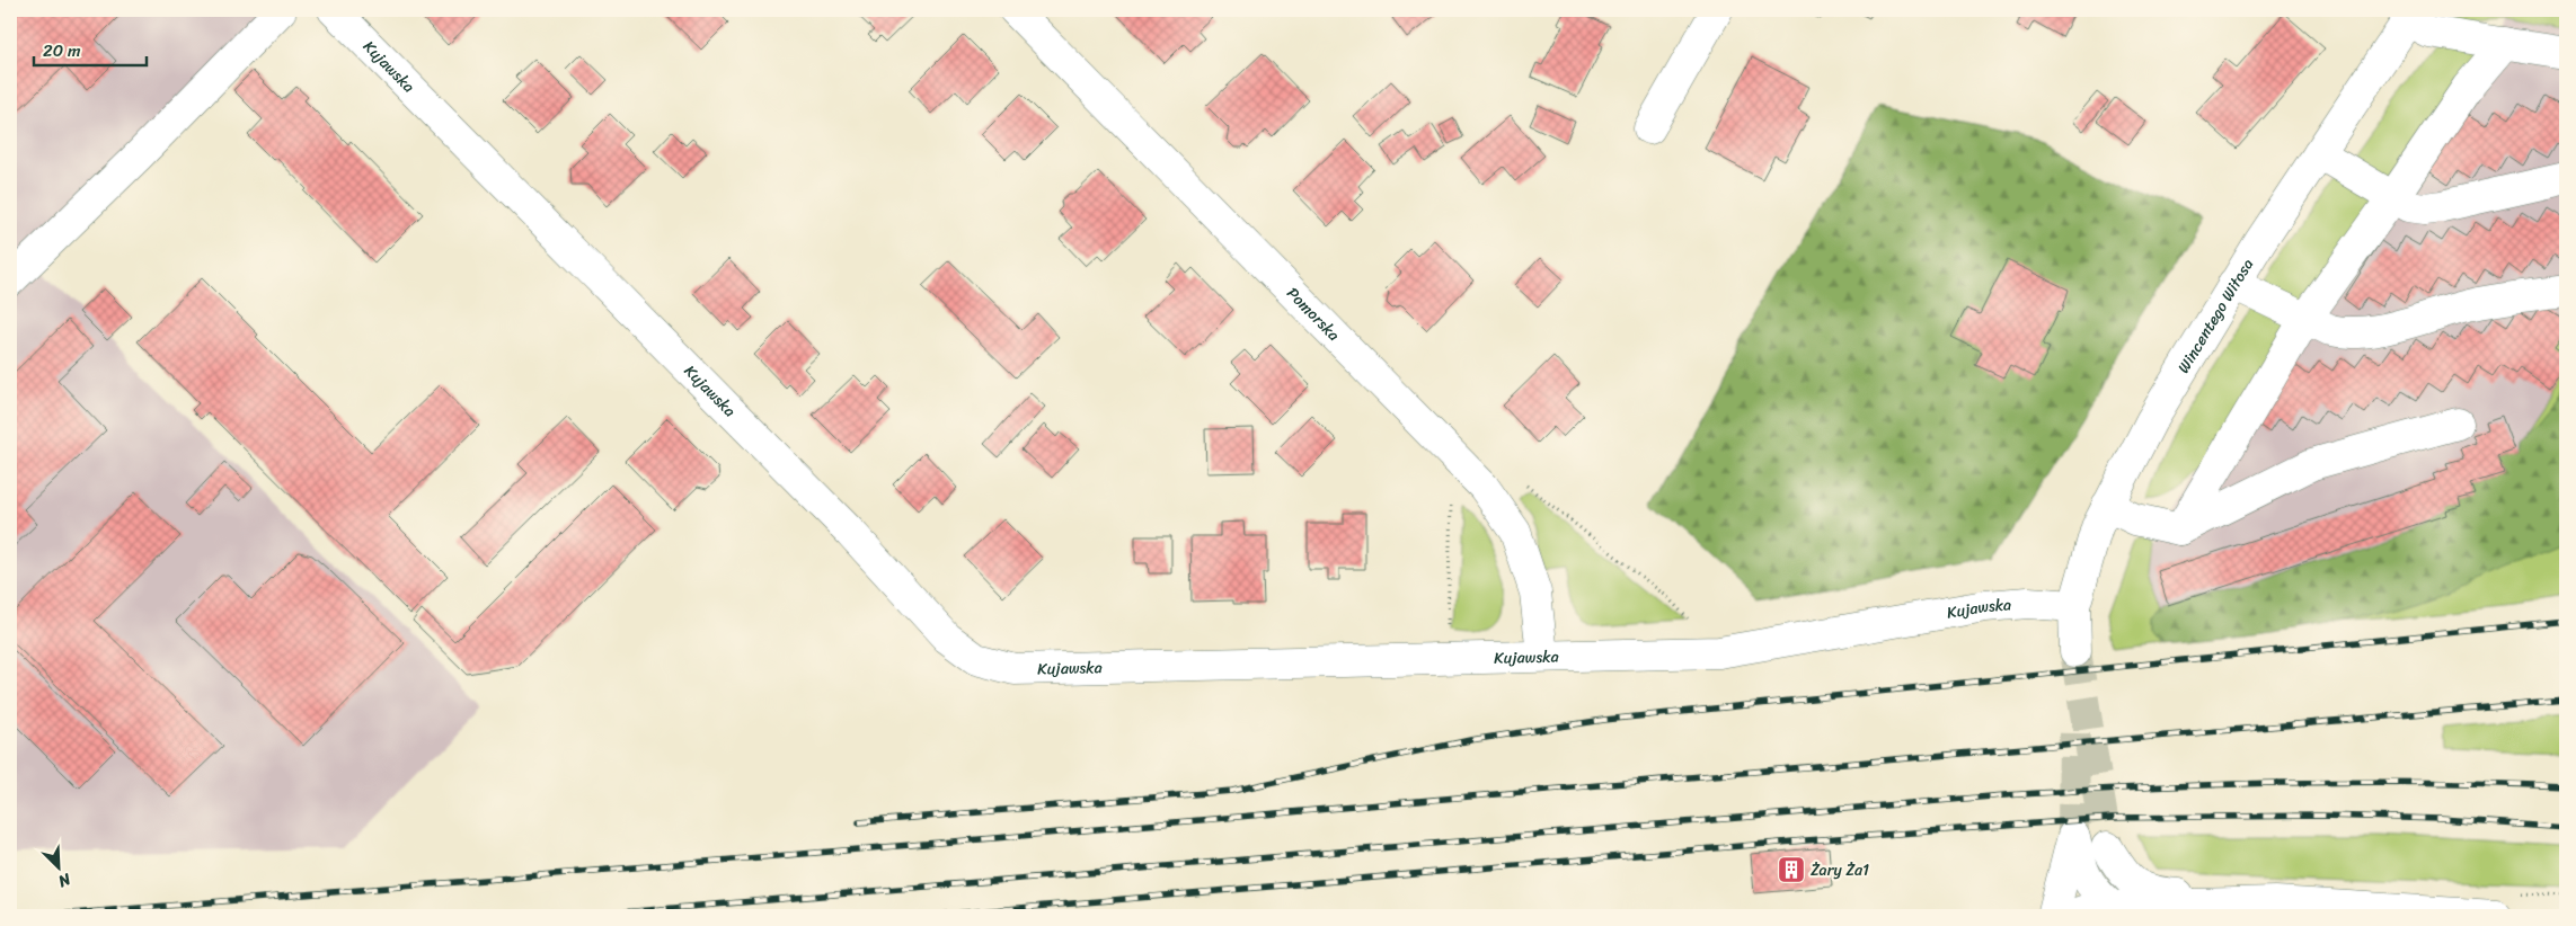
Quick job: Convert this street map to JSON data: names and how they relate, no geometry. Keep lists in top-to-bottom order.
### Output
{
  "streets": {
    "street": ["Kujawska", "Pomorska", "Wincentego Witosa"]
  },
  "crossings": [
    ["Kujawska", "Pomorska"],
    ["Kujawska", "Wincentego Witosa"]
  ],
  "places": {
    "building": ["Żary Ża1"]
  },
  "scale_bar": "20 m",
  "north": "bottom right"
}
